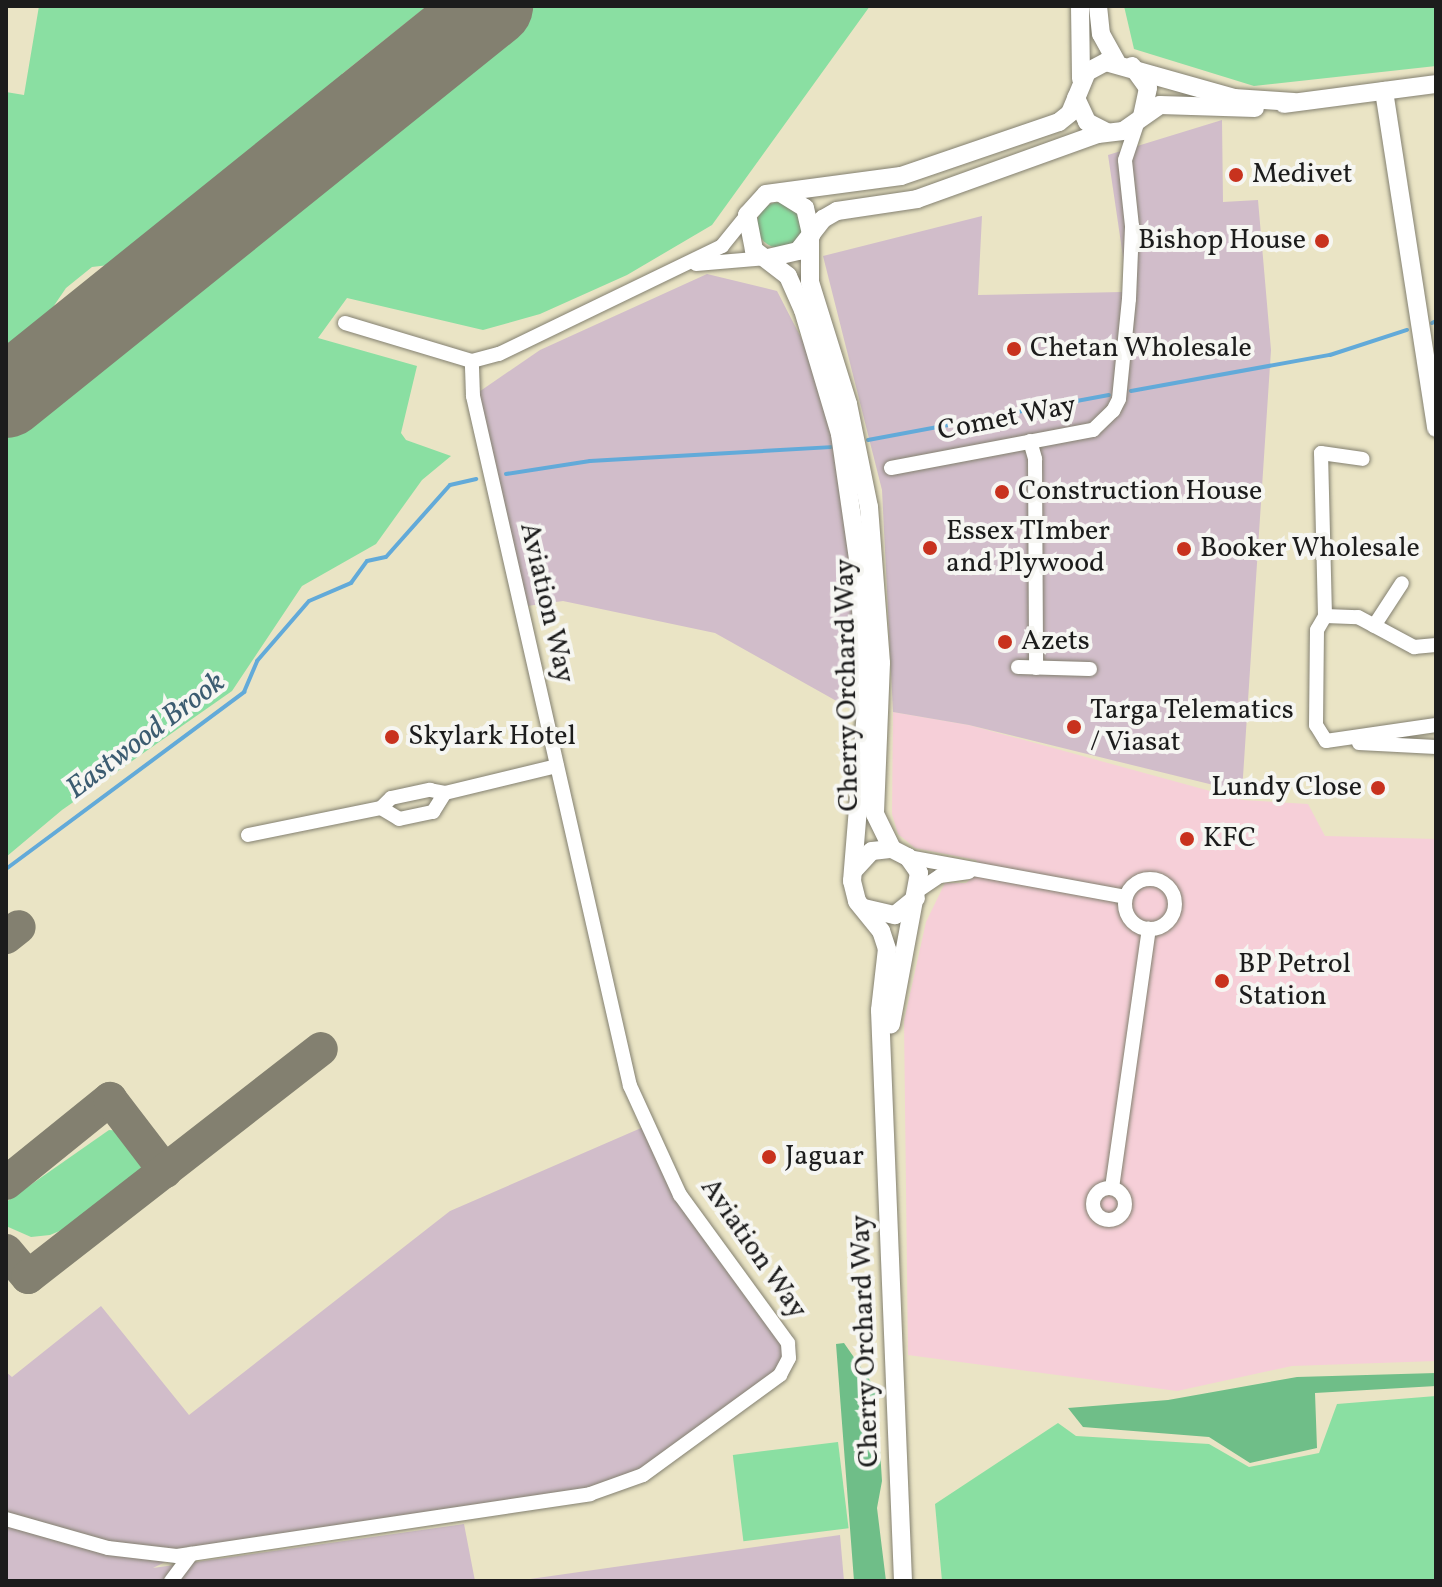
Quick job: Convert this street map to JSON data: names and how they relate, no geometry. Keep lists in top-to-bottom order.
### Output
{
  "streets": {
    "main road": ["Cherry Orchard Way"],
    "street": ["Comet Way", "Aviation Way"]
  },
  "water": ["Eastwood Brook"],
  "places": [
    "Medivet",
    "Bishop House",
    "Chetan Wholesale",
    "Construction House",
    "Essex TImber and Plywood",
    "Booker Wholesale",
    "Azets",
    "Targa Telematics / Viasat",
    "Skylark Hotel",
    "Lundy Close",
    "KFC",
    "BP Petrol Station",
    "Jaguar"
  ]
}
